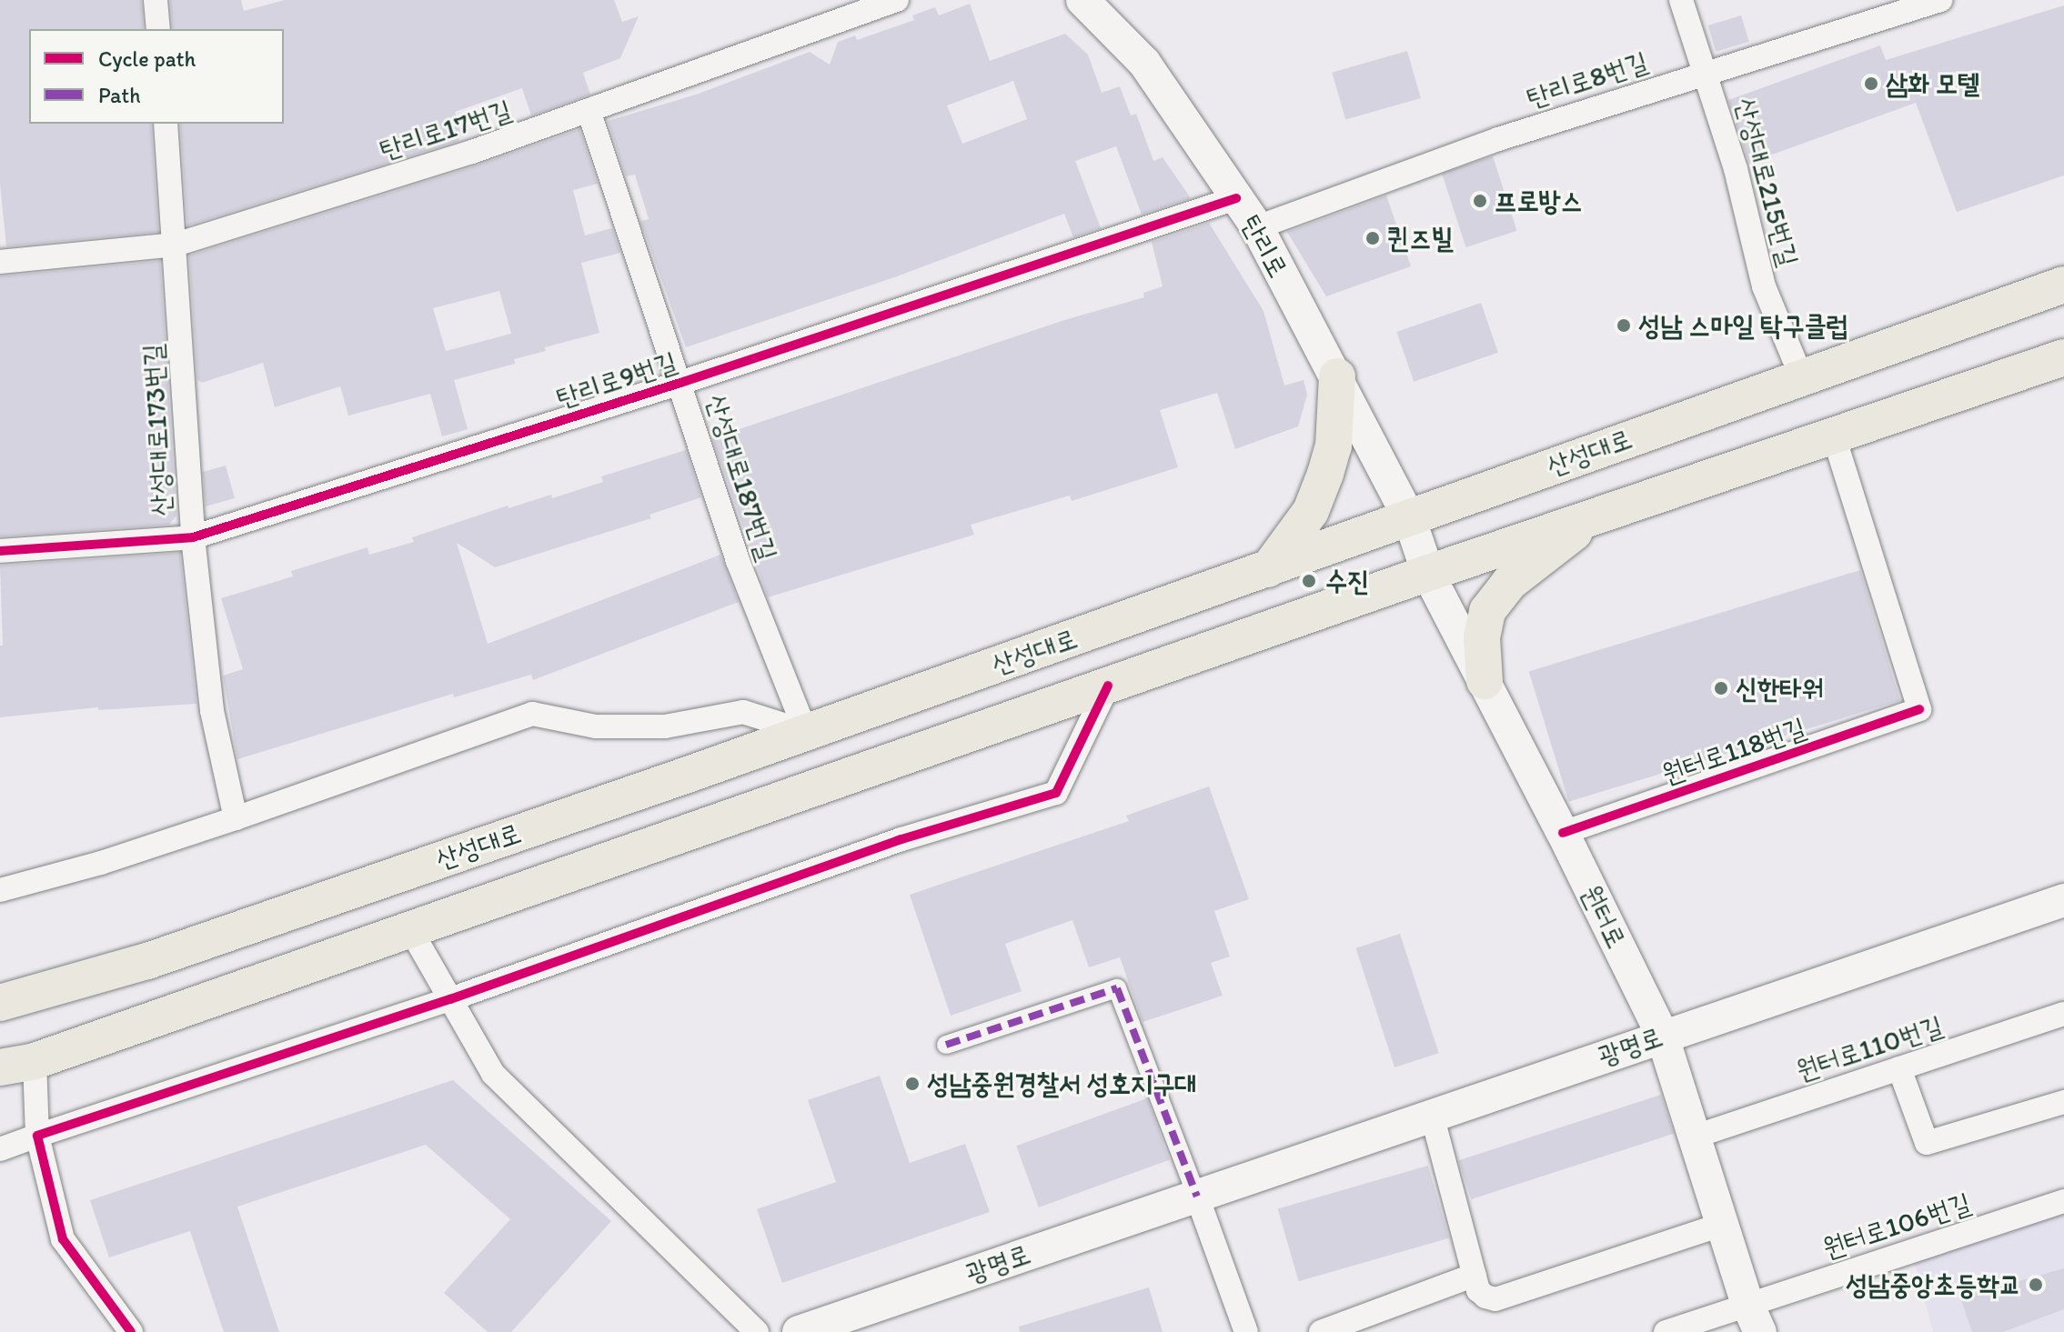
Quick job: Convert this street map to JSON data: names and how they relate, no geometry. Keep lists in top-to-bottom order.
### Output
{
  "streets": {
    "main road": [
      "탄리로",
      "산성대로",
      "원터로",
      "광명로"
    ],
    "street": [
      "탄리로8번길",
      "탄리로17번길",
      "산성대로215번길",
      "탄리로9번길",
      "산성대로173번길",
      "산성대로187번길",
      "원터로118번길",
      "원터로110번길",
      "원터로106번길"
    ]
  },
  "crossings": [
    ["탄리로8번길", "산성대로215번길"],
    ["탄리로8번길", "탄리로"],
    ["탄리로17번길", "산성대로173번길"],
    ["탄리로17번길", "산성대로187번길"],
    ["산성대로215번길", "산성대로"],
    ["탄리로", "탄리로9번길"],
    ["탄리로", "산성대로"],
    ["탄리로", "원터로"],
    ["탄리로9번길", "산성대로173번길"],
    ["탄리로9번길", "산성대로187번길"],
    ["산성대로", "산성대로187번길"],
    ["산성대로", "원터로118번길"],
    ["산성대로", "원터로"],
    ["원터로118번길", "원터로"],
    ["원터로", "광명로"],
    ["원터로", "원터로110번길"],
    ["원터로", "원터로106번길"]
  ],
  "places": [
    "삼화 모텔",
    "프로방스",
    "퀸즈빌",
    "성남 스마일 탁구클럽",
    "수진",
    "신한타워",
    "성남중원경찰서 성호지구대",
    "성남중앙초등학교"
  ],
  "legend": ["Cycle path", "Path"]
}
